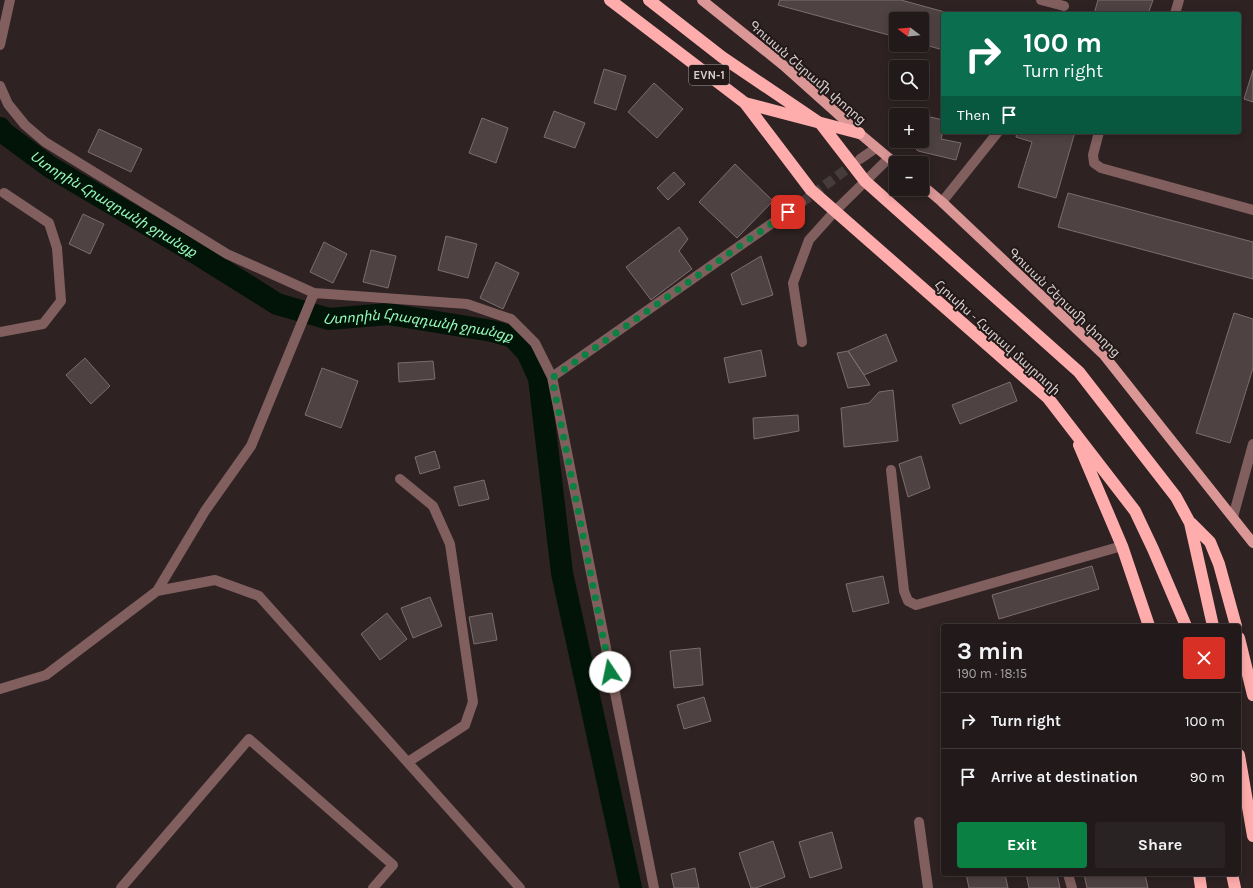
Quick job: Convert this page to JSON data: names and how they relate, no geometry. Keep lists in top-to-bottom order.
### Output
{
  "streets": {
    "highway": ["EVN-1", "Հյուսիս - Հարավ մայրուղի"],
    "main road": ["Գուսան Շերամի փողոց"]
  },
  "crossings": [
    ["Գուսան Շերամի փողոց", "Հյուսիս - Հարավ մայրուղի"],
    ["EVN-1", "Հյուսիս - Հարավ մայրուղի"]
  ],
  "water": ["Ստորին Հրազդանի ջրանցք"],
  "north": "left",
  "page": {
    "map_buttons": ["+", "−"],
    "turn": ["100 m", "Turn right"],
    "then": "Then",
    "heading": ["3 min", "190 m · 18:15"],
    "list": [
      {
        "name": "Turn right",
        "value": "100 m"
      },
      {
        "name": "Arrive at destination",
        "value": "90 m"
      }
    ],
    "buttons": ["Exit", "Share"]
  }
}
